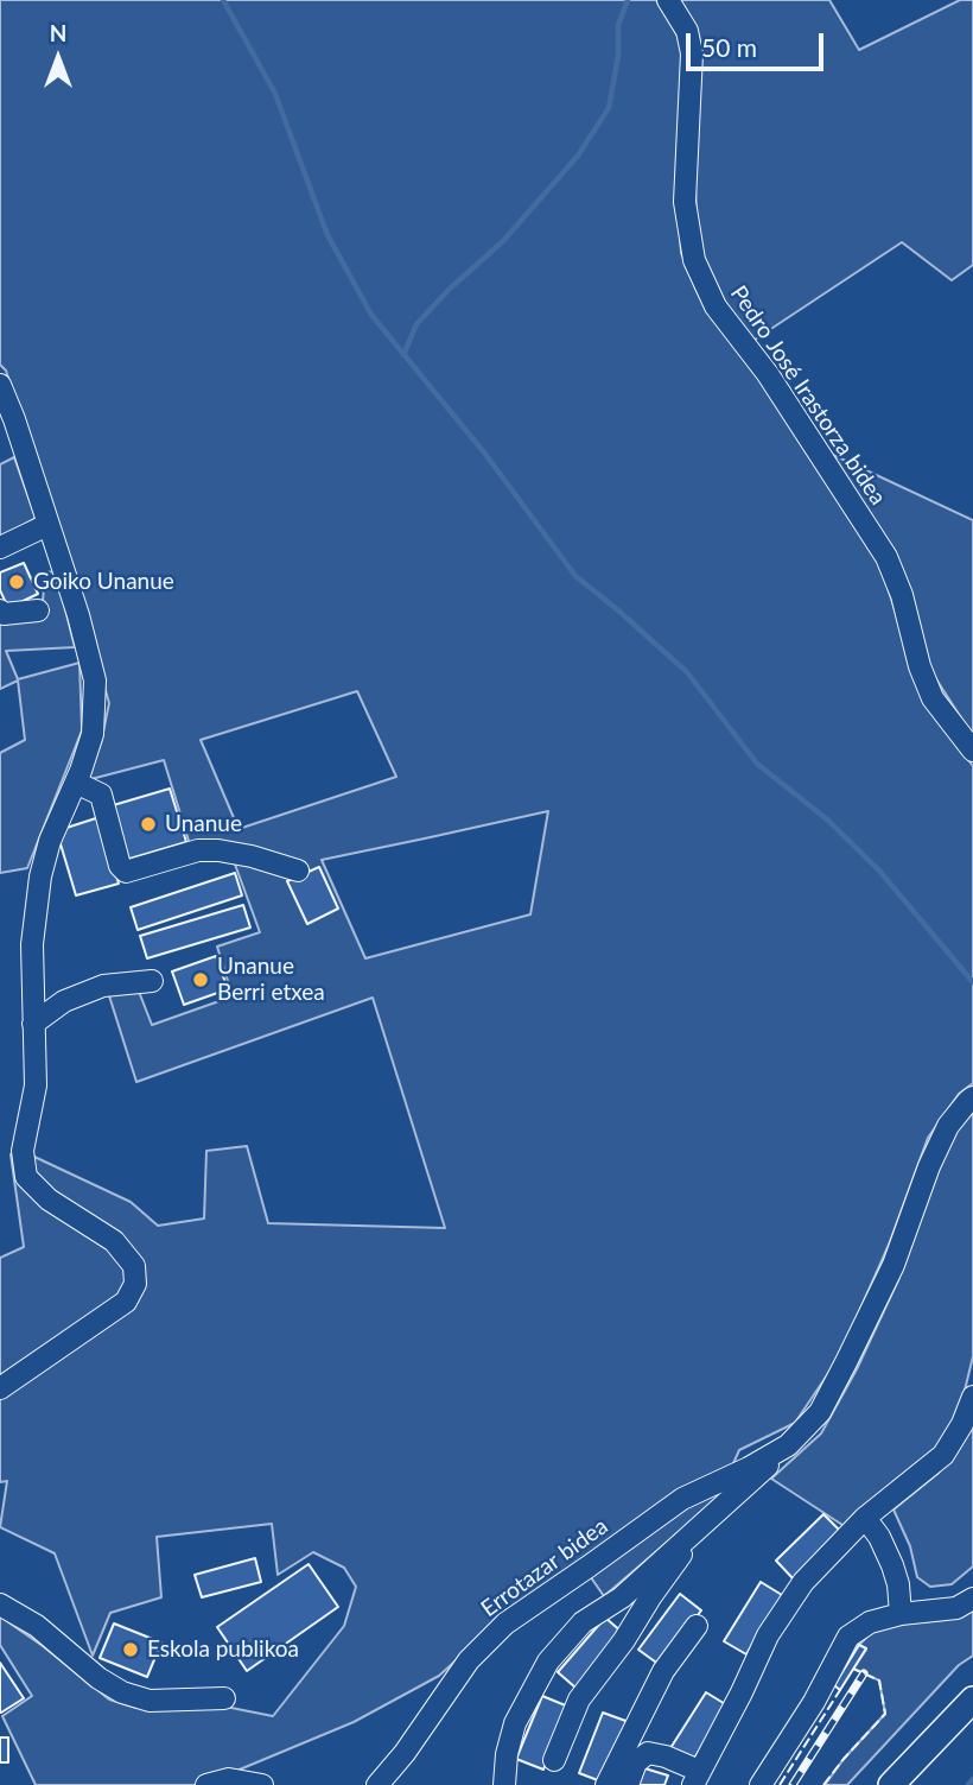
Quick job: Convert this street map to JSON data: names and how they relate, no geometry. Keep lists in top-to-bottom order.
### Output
{
  "streets": {
    "street": ["Pedro José Irastorza bidea", "Errotazar bidea"]
  },
  "places": [
    "Goiko Unanue",
    "Unanue",
    "Unanue Berri etxea",
    "Eskola publikoa"
  ],
  "scale_bar": "50 m",
  "north": "top"
}
